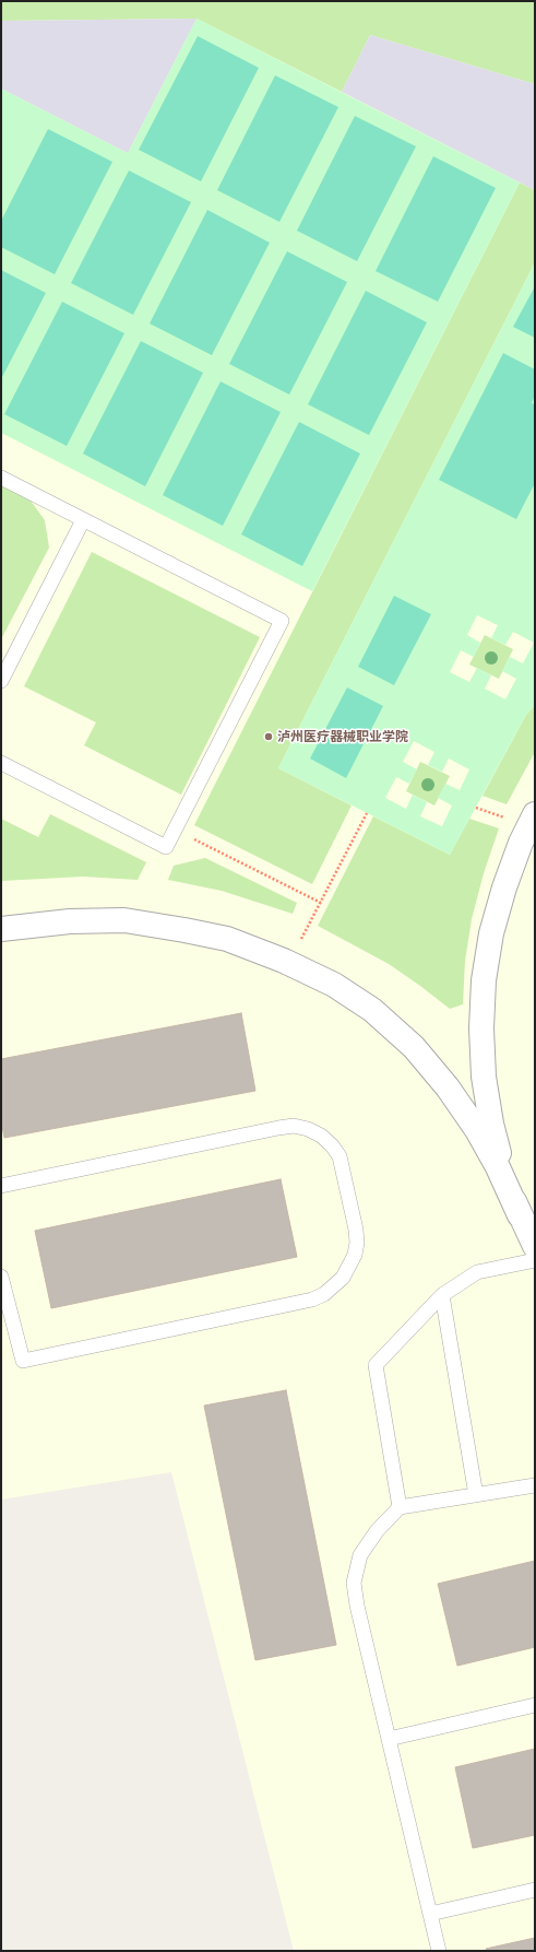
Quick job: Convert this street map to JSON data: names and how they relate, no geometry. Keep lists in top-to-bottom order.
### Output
{
  "places": ["泸州医疗器械职业学院"]
}
